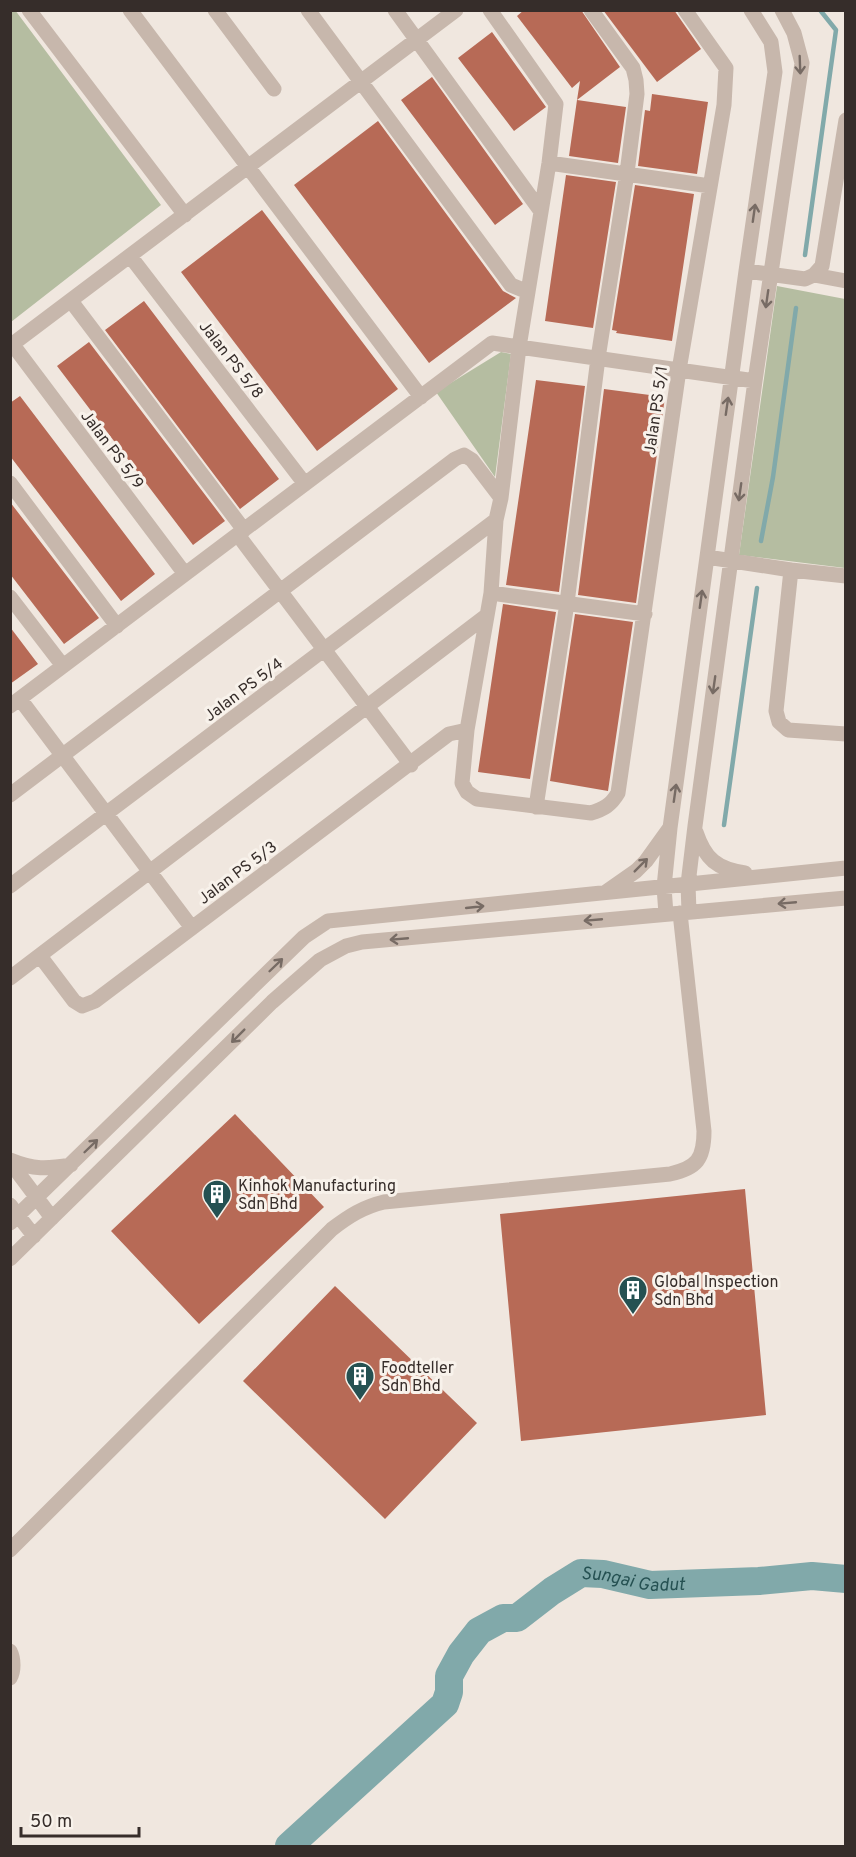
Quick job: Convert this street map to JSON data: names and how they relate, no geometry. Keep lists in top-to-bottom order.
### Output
{
  "streets": {
    "street": [
      "Jalan PS 5/8",
      "Jalan PS 5/1",
      "Jalan PS 5/9",
      "Jalan PS 5/4",
      "Jalan PS 5/3"
    ]
  },
  "water": ["Sungai Gadut"],
  "places": {
    "building": ["Kinhok Manufacturing Sdn Bhd", "Global Inspection Sdn Bhd", "Foodteller Sdn Bhd"]
  },
  "scale_bar": "50 m"
}
